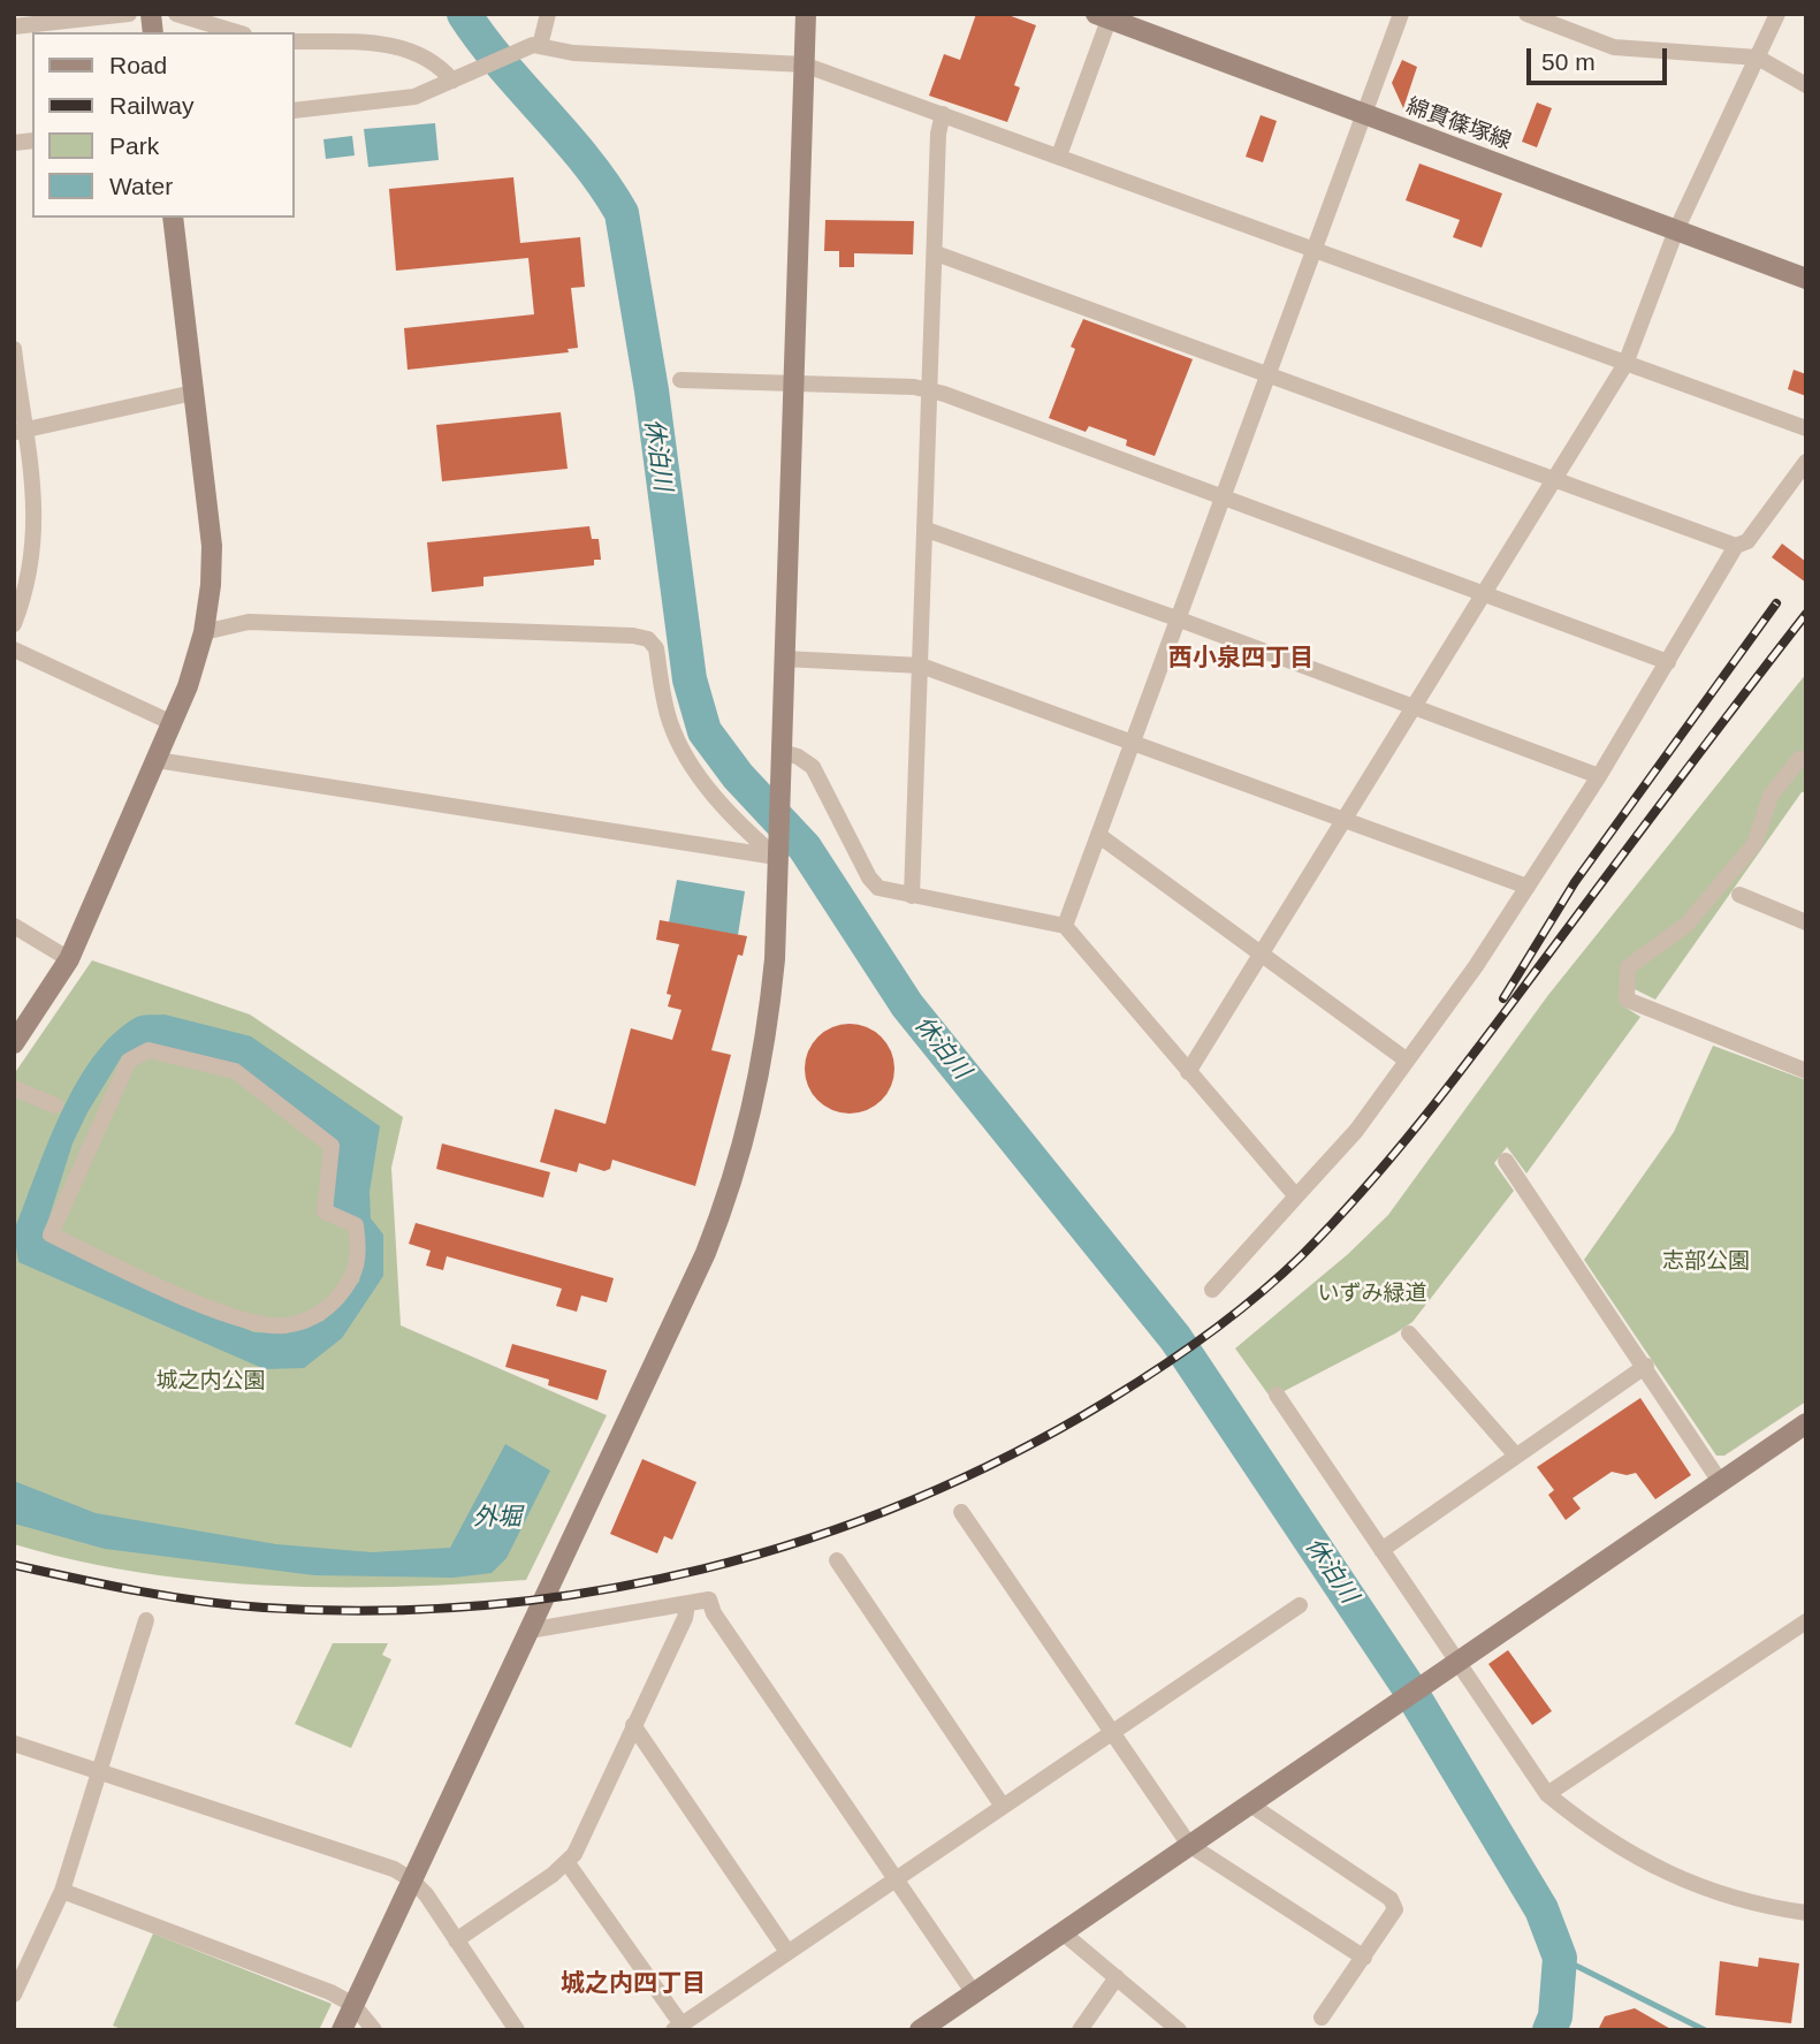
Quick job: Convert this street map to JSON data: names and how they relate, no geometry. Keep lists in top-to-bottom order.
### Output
{
  "streets": {
    "street": ["綿貫篠塚線"]
  },
  "districts": ["西小泉四丁目", "城之内四丁目"],
  "water": ["休泊川", "外堀"],
  "parks": ["志部公園", "いずみ緑道", "城之内公園"],
  "legend": [
    "Road",
    "Railway",
    "Park",
    "Water"
  ],
  "scale_bar": "50 m"
}
